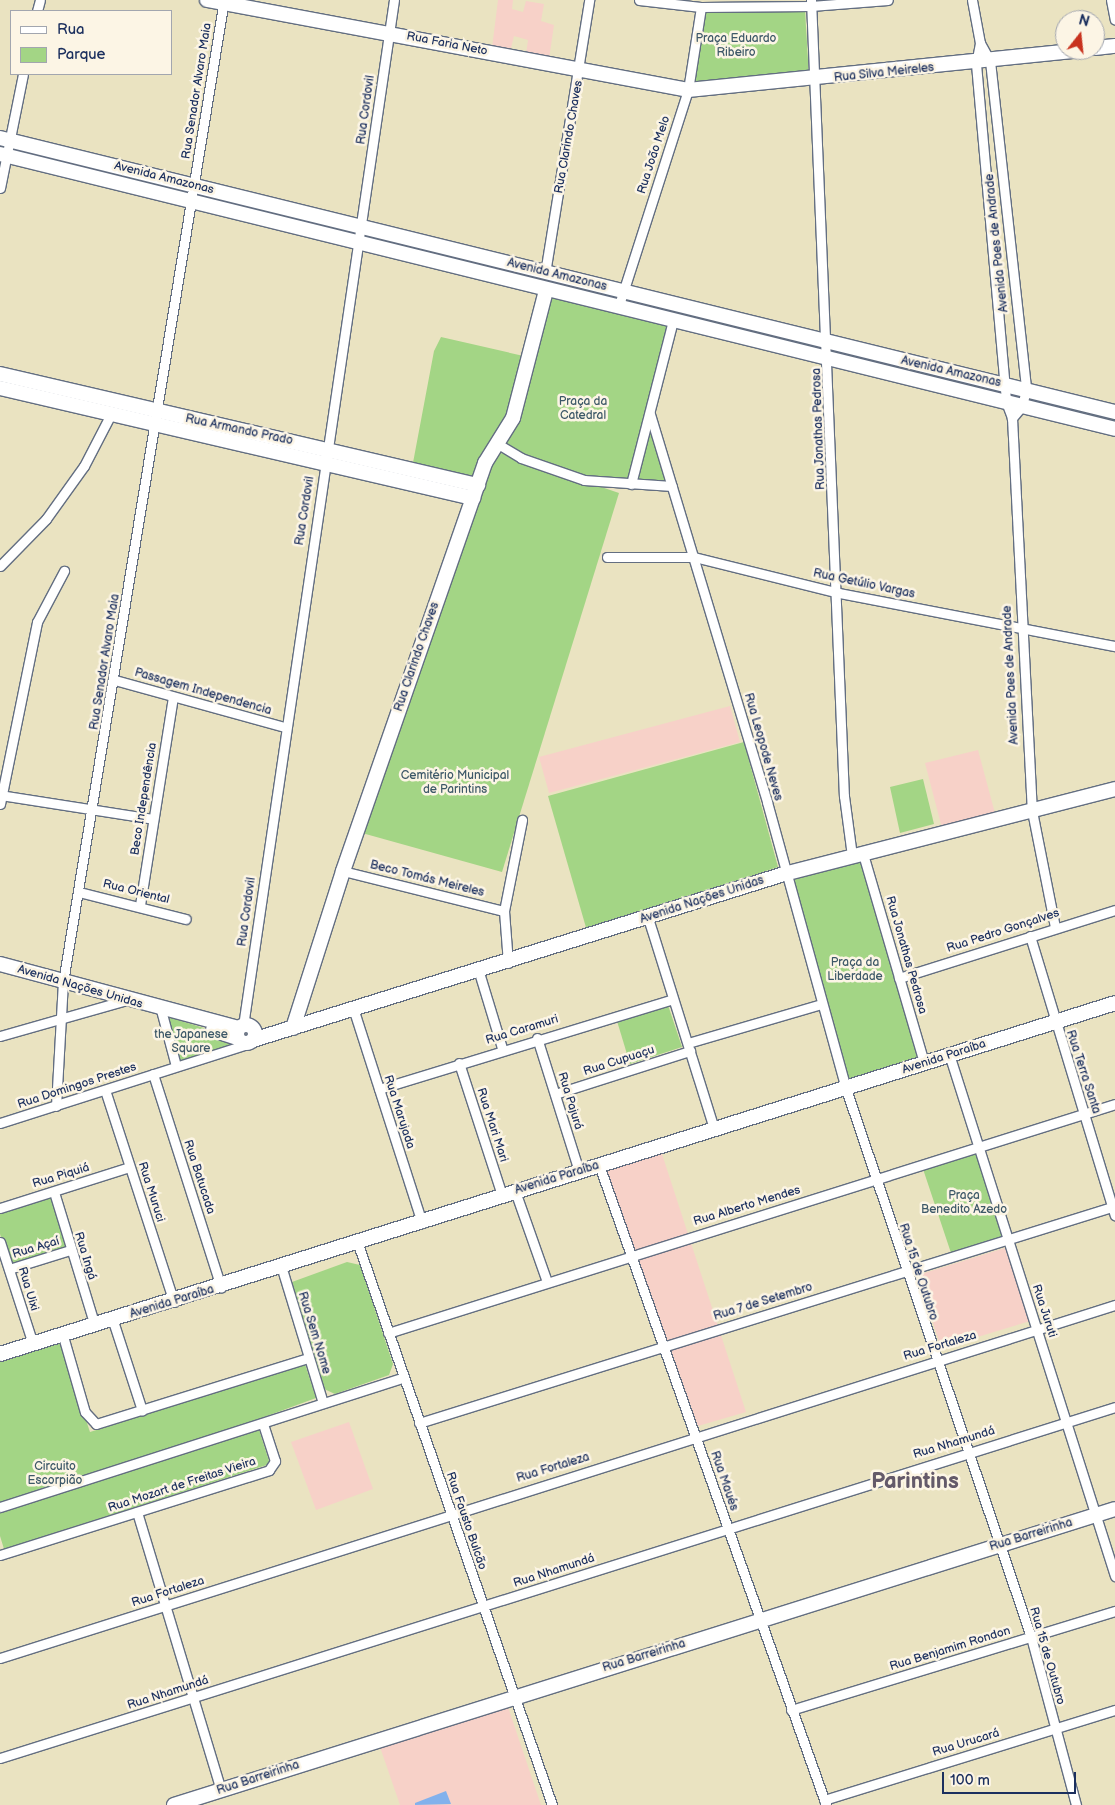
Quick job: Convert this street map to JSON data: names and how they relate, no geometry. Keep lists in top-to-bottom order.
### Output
{
  "streets": {
    "street": [
      "Rua Faria Neto",
      "Rua Silva Meireles",
      "Rua Senador Alvaro Maia",
      "Rua Cordovil",
      "Rua Clarindo Chaves",
      "Rua João Melo",
      "Avenida Amazonas",
      "Avenida Paes de Andrade",
      "Rua Jonathas Pedrosa",
      "Rua Armando Prado",
      "Rua Getúlio Vargas",
      "Passagem Independencia",
      "Rua Leopode Neves",
      "Beco Independência",
      "Beco Tomás Meireles",
      "Rua Oriental",
      "Avenida Nações Unidas",
      "Rua Pedro Gonçalves",
      "Rua Caramuri",
      "Avenida Paraíba",
      "Rua Cupuaçu",
      "Rua Terra Santa",
      "Rua Domingos Prestes",
      "Rua Pajurá",
      "Rua Marujada",
      "Rua Mari Mari",
      "Rua Piquiá",
      "Rua Batucada",
      "Rua Muruci",
      "Rua Alberto Mendes",
      "Rua Açaí",
      "Rua Ingá",
      "Rua 15 de Outubro",
      "Rua Uixi",
      "Rua 7 de Setembro",
      "Rua Juruti",
      "Rua Sem Nome",
      "Rua Fortaleza",
      "Rua Nhamundá",
      "Rua Maués",
      "Rua Mozart de Freitas Vieira",
      "Rua Fausto Bulcão",
      "Rua Barreirinha",
      "Rua Benjamim Rondon",
      "Rua Urucará"
    ]
  },
  "crossings": [
    ["Rua Faria Neto", "Rua Silva Meireles"],
    ["Rua Faria Neto", "Rua Senador Alvaro Maia"],
    ["Rua Faria Neto", "Rua Cordovil"],
    ["Rua Faria Neto", "Rua Clarindo Chaves"],
    ["Rua Faria Neto", "Rua João Melo"],
    ["Rua Silva Meireles", "Rua João Melo"],
    ["Rua Silva Meireles", "Avenida Paes de Andrade"],
    ["Rua Silva Meireles", "Rua Jonathas Pedrosa"],
    ["Rua Senador Alvaro Maia", "Avenida Amazonas"],
    ["Rua Senador Alvaro Maia", "Rua Armando Prado"],
    ["Rua Senador Alvaro Maia", "Passagem Independencia"],
    ["Rua Senador Alvaro Maia", "Rua Oriental"],
    ["Rua Senador Alvaro Maia", "Avenida Nações Unidas"],
    ["Rua Senador Alvaro Maia", "Rua Domingos Prestes"],
    ["Rua Cordovil", "Avenida Amazonas"],
    ["Rua Cordovil", "Rua Armando Prado"],
    ["Rua Cordovil", "Passagem Independencia"],
    ["Rua Cordovil", "Avenida Nações Unidas"],
    ["Rua Cordovil", "Rua Domingos Prestes"],
    ["Rua Clarindo Chaves", "Avenida Amazonas"],
    ["Rua Clarindo Chaves", "Rua Armando Prado"],
    ["Rua Clarindo Chaves", "Beco Tomás Meireles"],
    ["Rua Clarindo Chaves", "Avenida Nações Unidas"],
    ["Rua João Melo", "Avenida Amazonas"],
    ["Avenida Amazonas", "Avenida Paes de Andrade"],
    ["Avenida Amazonas", "Rua Jonathas Pedrosa"],
    ["Avenida Paes de Andrade", "Rua Getúlio Vargas"],
    ["Avenida Paes de Andrade", "Avenida Nações Unidas"],
    ["Avenida Paes de Andrade", "Rua Pedro Gonçalves"],
    ["Rua Jonathas Pedrosa", "Rua Getúlio Vargas"],
    ["Rua Jonathas Pedrosa", "Avenida Nações Unidas"],
    ["Rua Jonathas Pedrosa", "Rua Pedro Gonçalves"],
    ["Rua Jonathas Pedrosa", "Avenida Paraíba"],
    ["Rua Getúlio Vargas", "Rua Leopode Neves"],
    ["Passagem Independencia", "Beco Independência"],
    ["Rua Leopode Neves", "Avenida Nações Unidas"],
    ["Rua Leopode Neves", "Avenida Paraíba"],
    ["Rua Leopode Neves", "Rua 15 de Outubro"],
    ["Beco Independência", "Rua Oriental"],
    ["Avenida Nações Unidas", "Rua Domingos Prestes"],
    ["Avenida Nações Unidas", "Rua Marujada"],
    ["Rua Pedro Gonçalves", "Rua Terra Santa"],
    ["Rua Caramuri", "Rua Pajurá"],
    ["Rua Caramuri", "Rua Marujada"],
    ["Rua Caramuri", "Rua Mari Mari"],
    ["Avenida Paraíba", "Rua Terra Santa"],
    ["Avenida Paraíba", "Rua Pajurá"],
    ["Avenida Paraíba", "Rua Marujada"],
    ["Avenida Paraíba", "Rua Mari Mari"],
    ["Avenida Paraíba", "Rua Batucada"],
    ["Avenida Paraíba", "Rua Muruci"],
    ["Avenida Paraíba", "Rua Ingá"],
    ["Avenida Paraíba", "Rua 15 de Outubro"],
    ["Avenida Paraíba", "Rua Uixi"],
    ["Avenida Paraíba", "Rua Juruti"],
    ["Avenida Paraíba", "Rua Sem Nome"],
    ["Avenida Paraíba", "Rua Maués"],
    ["Avenida Paraíba", "Rua Fausto Bulcão"],
    ["Rua Cupuaçu", "Rua Pajurá"],
    ["Rua Terra Santa", "Rua Alberto Mendes"],
    ["Rua Terra Santa", "Rua 7 de Setembro"],
    ["Rua Domingos Prestes", "Rua Batucada"],
    ["Rua Domingos Prestes", "Rua Muruci"],
    ["Rua Mari Mari", "Rua Alberto Mendes"],
    ["Rua Piquiá", "Rua Muruci"],
    ["Rua Piquiá", "Rua Ingá"],
    ["Rua Alberto Mendes", "Rua 15 de Outubro"],
    ["Rua Alberto Mendes", "Rua Juruti"],
    ["Rua Alberto Mendes", "Rua Maués"],
    ["Rua Alberto Mendes", "Rua Fausto Bulcão"],
    ["Rua Açaí", "Rua Ingá"],
    ["Rua Açaí", "Rua Uixi"],
    ["Rua 15 de Outubro", "Rua 7 de Setembro"],
    ["Rua 15 de Outubro", "Rua Fortaleza"],
    ["Rua 15 de Outubro", "Rua Nhamundá"],
    ["Rua 15 de Outubro", "Rua Barreirinha"],
    ["Rua 15 de Outubro", "Rua Benjamim Rondon"],
    ["Rua 15 de Outubro", "Rua Urucará"],
    ["Rua 7 de Setembro", "Rua Juruti"],
    ["Rua 7 de Setembro", "Rua Maués"],
    ["Rua 7 de Setembro", "Rua Fausto Bulcão"],
    ["Rua Juruti", "Rua Fortaleza"],
    ["Rua Juruti", "Rua Nhamundá"],
    ["Rua Juruti", "Rua Barreirinha"],
    ["Rua Fortaleza", "Rua Maués"],
    ["Rua Fortaleza", "Rua Fausto Bulcão"],
    ["Rua Nhamundá", "Rua Maués"],
    ["Rua Nhamundá", "Rua Fausto Bulcão"],
    ["Rua Maués", "Rua Barreirinha"],
    ["Rua Maués", "Rua Benjamim Rondon"],
    ["Rua Maués", "Rua Urucará"],
    ["Rua Fausto Bulcão", "Rua Barreirinha"]
  ],
  "districts": ["Parintins"],
  "parks": [
    "Praça Eduardo Ribeiro",
    "Praça da Catedral",
    "Cemitério Municipal de Parintins",
    "Praça da Liberdade",
    "the Japanese Square",
    "Praça Benedito Azedo",
    "Circuito Escorpião"
  ],
  "legend": ["Rua", "Parque"],
  "scale_bar": "100 m",
  "north": "top"
}
